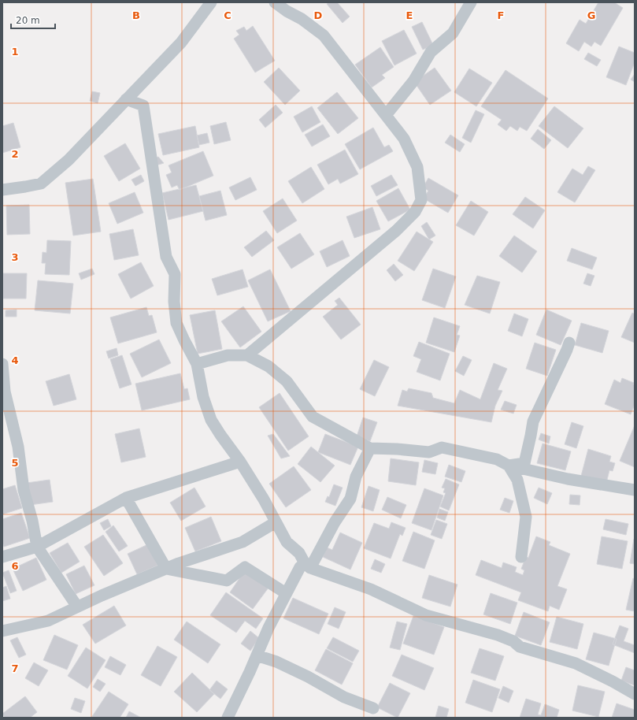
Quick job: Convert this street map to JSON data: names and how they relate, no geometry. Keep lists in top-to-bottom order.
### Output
{
  "scale_bar": "20 m",
  "grid": {
    "columns": [
      "B",
      "C",
      "D",
      "E",
      "F",
      "G"
    ],
    "rows": [
      "1",
      "2",
      "3",
      "4",
      "5",
      "6",
      "7"
    ]
  }
}
